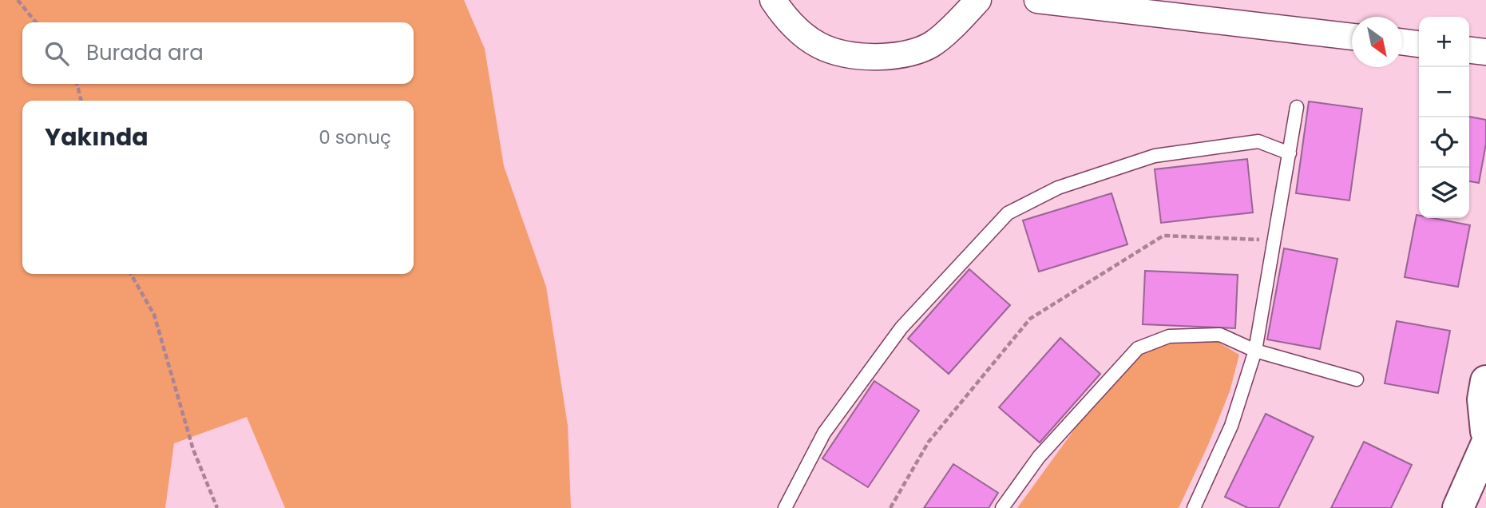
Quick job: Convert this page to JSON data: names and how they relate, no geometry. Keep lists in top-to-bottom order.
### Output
{
  "north": "bottom right",
  "page": {
    "map_buttons": ["+", "−"],
    "search": "Burada ara",
    "heading": ["Yakında", "0 sonuç"]
  }
}
